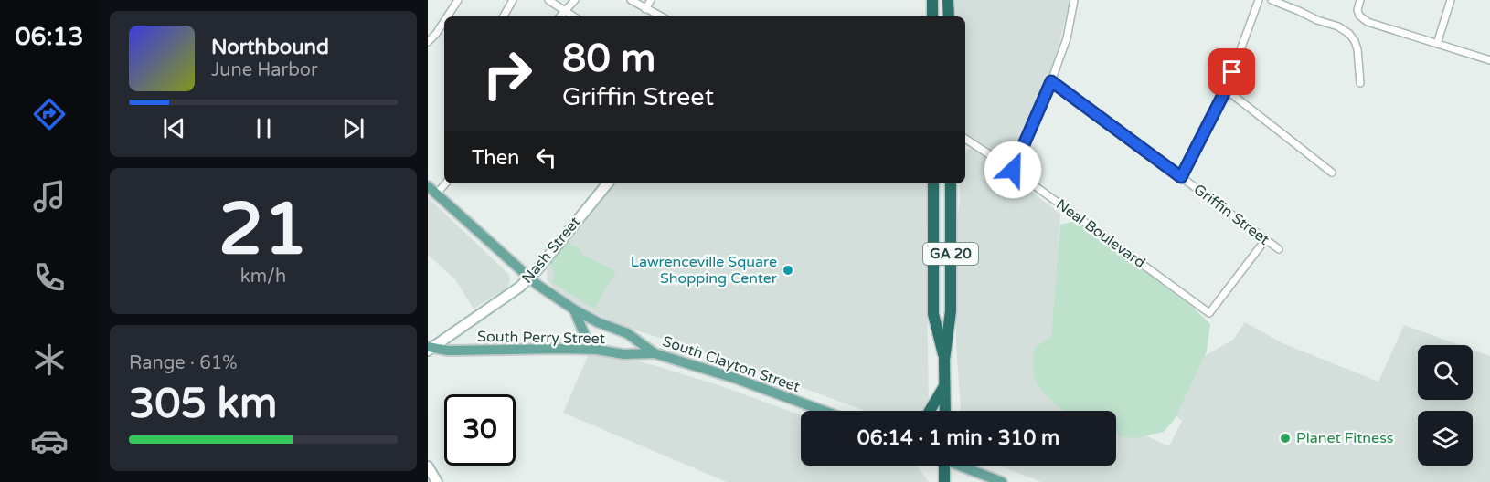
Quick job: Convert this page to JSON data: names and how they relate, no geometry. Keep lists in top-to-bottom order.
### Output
{
  "streets": {
    "highway": ["GA 20"],
    "main road": ["South Perry Street", "South Clayton Street"],
    "street": ["Griffin Street", "Neal Boulevard", "Nash Street"]
  },
  "crossings": [
    ["Griffin Street", "Neal Boulevard"],
    ["Nash Street", "South Perry Street"],
    ["Nash Street", "South Clayton Street"],
    ["South Perry Street", "South Clayton Street"]
  ],
  "places": ["Lawrenceville Square Shopping Center", "Planet Fitness"],
  "page": {
    "tabs": "06:13",
    "turn": ["80 m", "Griffin Street"],
    "song": ["Northbound", "June Harbor"],
    "then": "Then",
    "tile": [
      ["21", "km/h"],
      ["Range · 61%", "305 km"]
    ],
    "limit": "30",
    "trip": "06:14 · 1 min · 310 m"
  }
}
